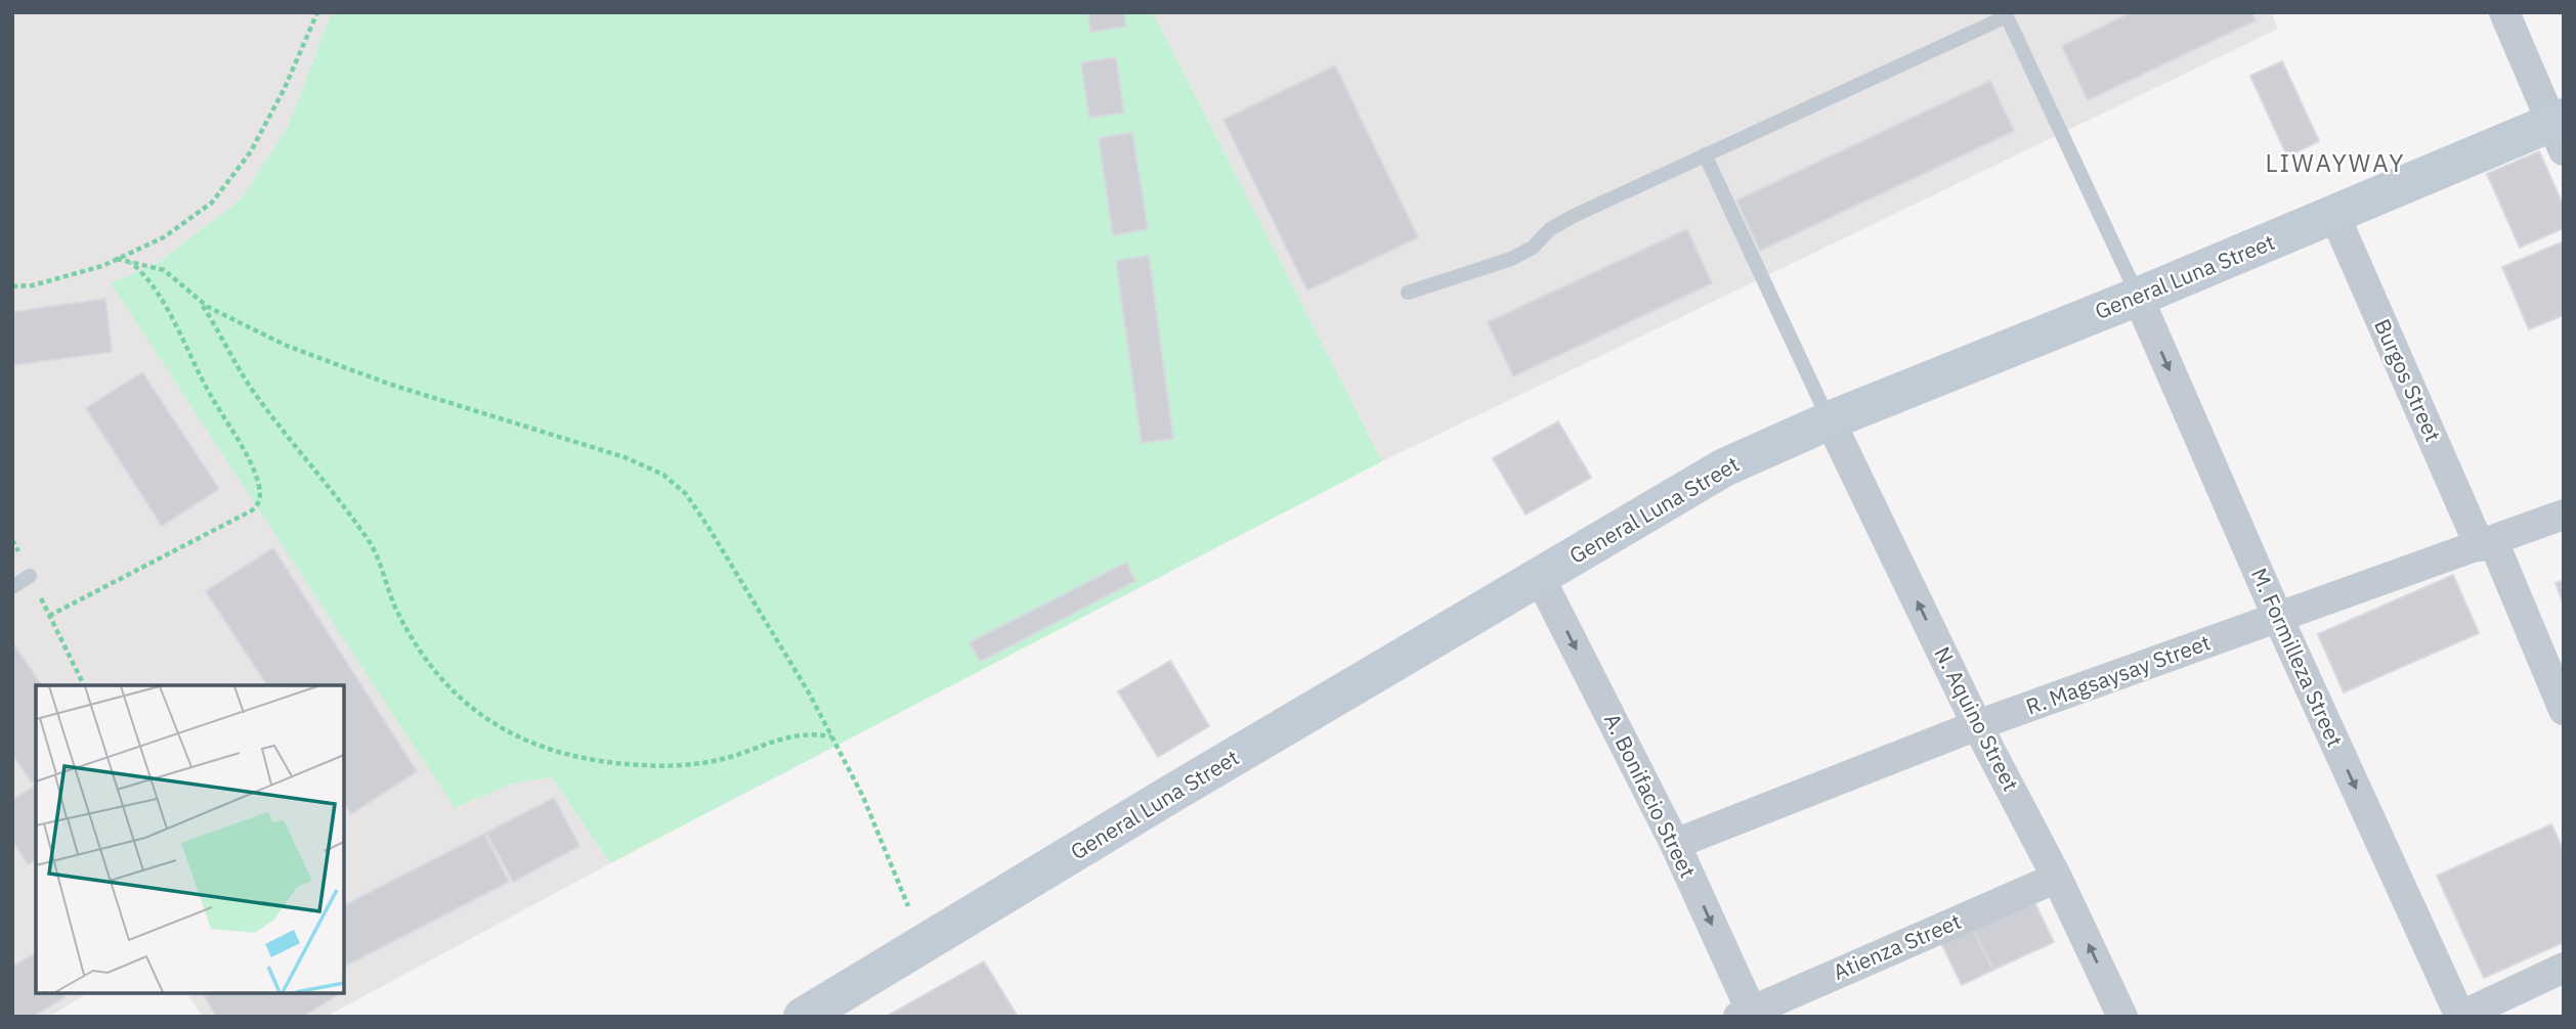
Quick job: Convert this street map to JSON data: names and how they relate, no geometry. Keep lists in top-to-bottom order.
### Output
{
  "streets": {
    "main road": ["General Luna Street"],
    "street": [
      "Burgos Street",
      "M. Formilleza Street",
      "R. Magsaysay Street",
      "N. Aquino Street",
      "A. Bonifacio Street",
      "Atienza Street"
    ]
  },
  "crossings": [
    ["General Luna Street", "Burgos Street"],
    ["General Luna Street", "M. Formilleza Street"],
    ["General Luna Street", "N. Aquino Street"],
    ["General Luna Street", "A. Bonifacio Street"],
    ["Burgos Street", "R. Magsaysay Street"],
    ["M. Formilleza Street", "R. Magsaysay Street"],
    ["R. Magsaysay Street", "N. Aquino Street"],
    ["R. Magsaysay Street", "A. Bonifacio Street"],
    ["N. Aquino Street", "Atienza Street"],
    ["A. Bonifacio Street", "Atienza Street"]
  ],
  "one_way": ["M. Formilleza Street", "N. Aquino Street", "A. Bonifacio Street"],
  "districts": ["LIWAYWAY"]
}
